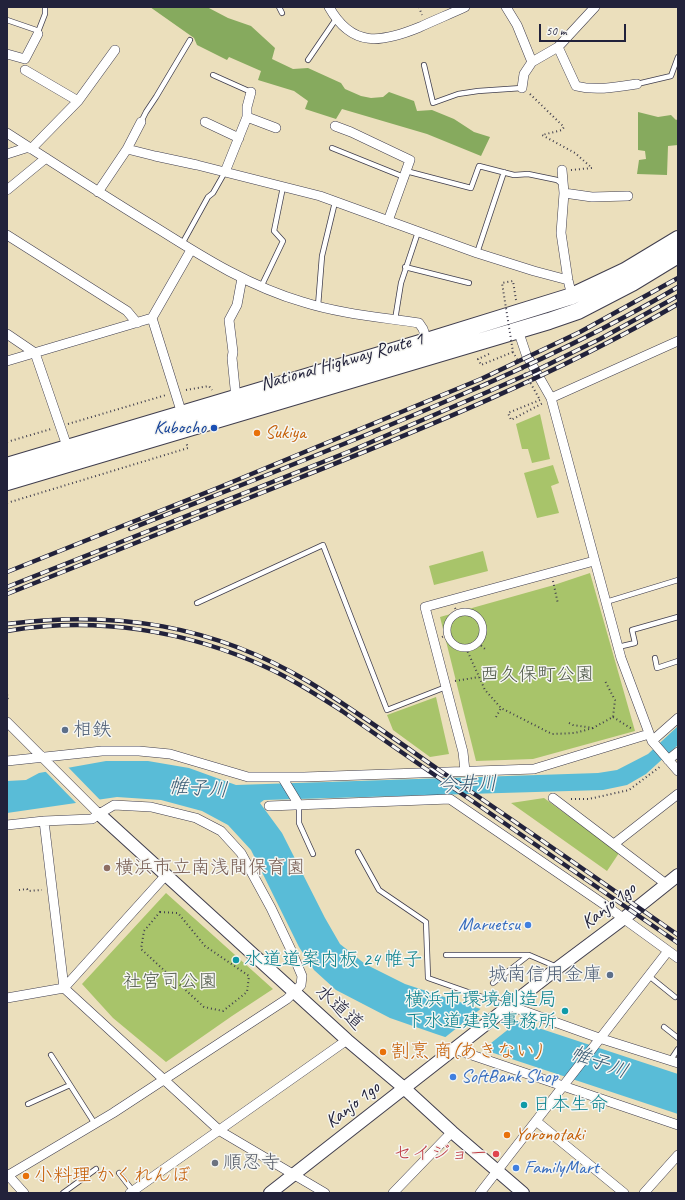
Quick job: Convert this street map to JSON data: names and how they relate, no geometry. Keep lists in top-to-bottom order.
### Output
{
  "streets": {
    "highway": ["National Highway Route 1"],
    "street": ["Kanjo 1go", "水道道"]
  },
  "crossings": [
    ["Kanjo 1go", "水道道"]
  ],
  "water": ["今井川", "帷子川"],
  "parks": ["西久保町公園", "社宮司公園"],
  "places": [
    "Kubocho",
    "Sukiya",
    "相鉄",
    "横浜市立南浅間保育園",
    "Maruetsu",
    "水道道案内板 24 帷子",
    "城南信用金庫",
    "横浜市環境創造局 下水道建設事務所",
    "割烹 商(あきない)",
    "SoftBank Shop",
    "日本生命",
    "Yoronotaki",
    "セイジョー",
    "順忍寺",
    "FamilyMart",
    "小料理 かくれんぼ"
  ],
  "scale_bar": "50 m"
}
